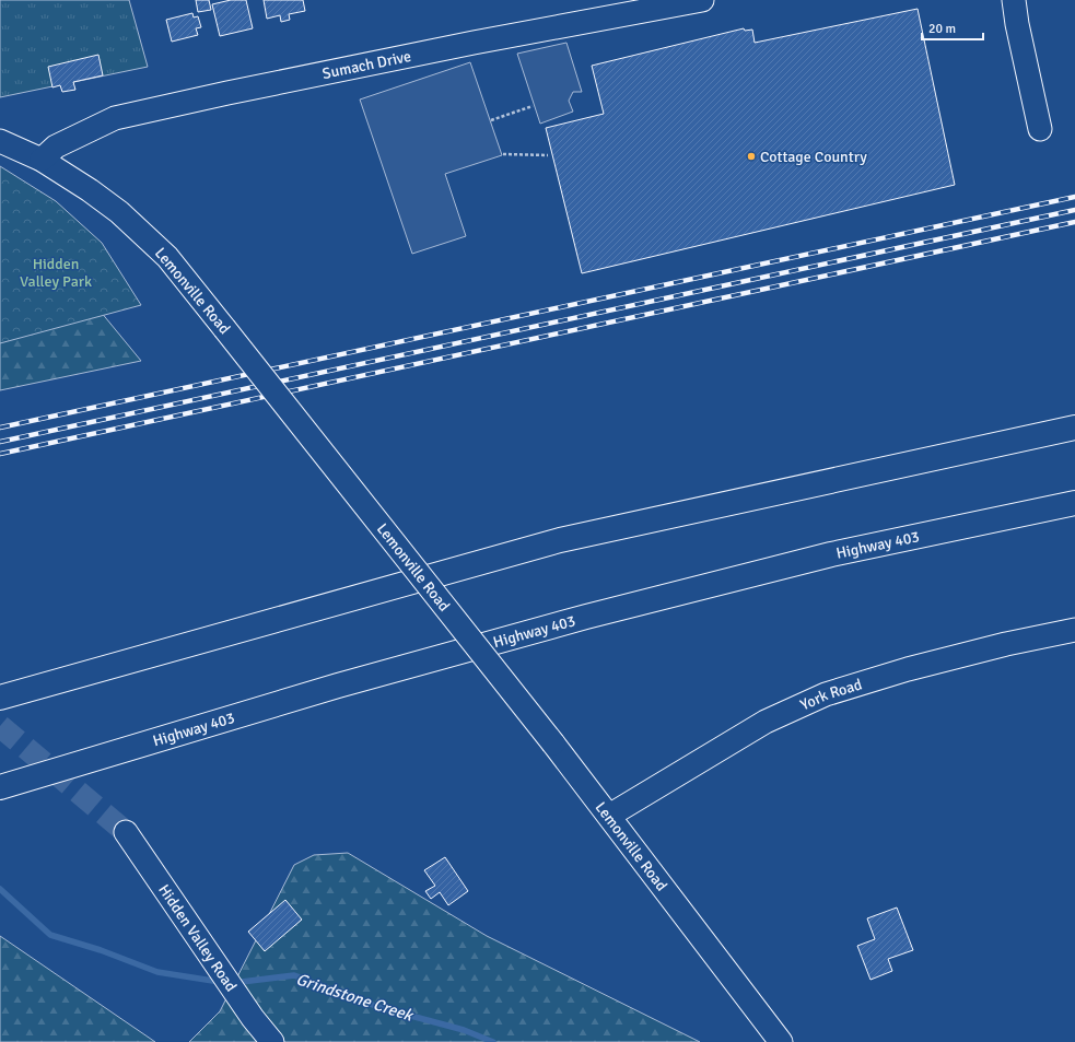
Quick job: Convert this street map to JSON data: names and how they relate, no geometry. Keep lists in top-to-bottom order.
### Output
{
  "streets": {
    "highway": ["Highway 403"],
    "street": [
      "Sumach Drive",
      "Lemonville Road",
      "York Road",
      "Hidden Valley Road"
    ]
  },
  "crossings": [
    ["Sumach Drive", "Lemonville Road"],
    ["Lemonville Road", "York Road"]
  ],
  "water": ["Grindstone Creek"],
  "parks": ["Hidden Valley Park"],
  "places": ["Cottage Country"],
  "scale_bar": "20 m"
}
